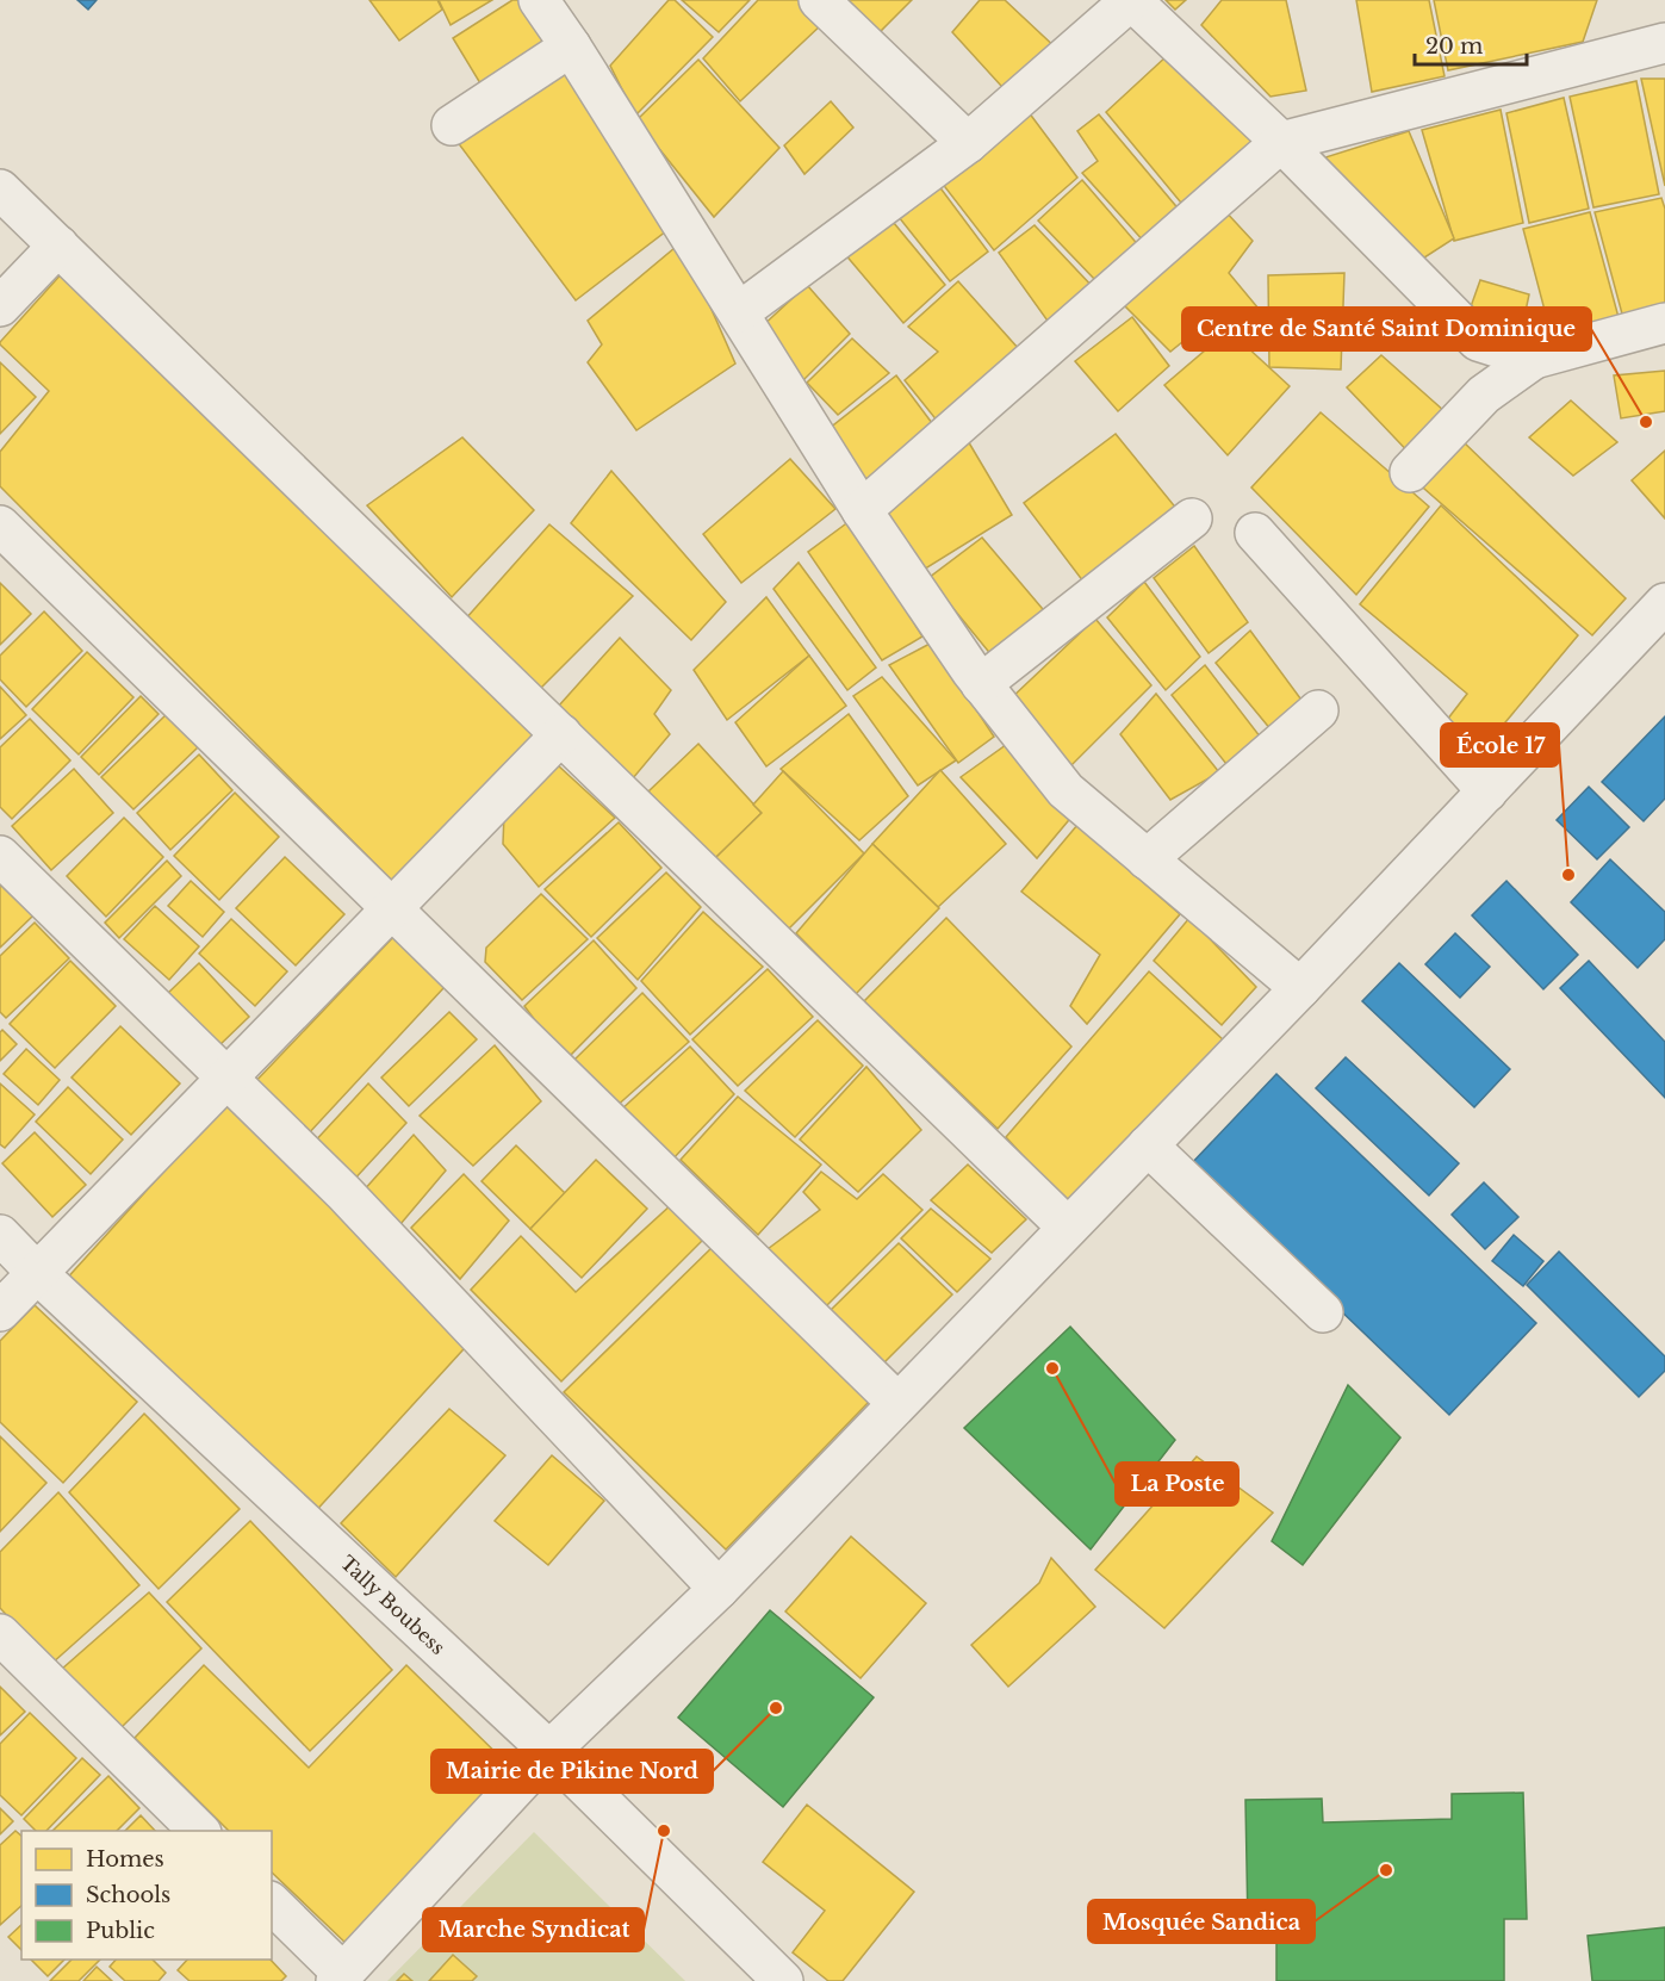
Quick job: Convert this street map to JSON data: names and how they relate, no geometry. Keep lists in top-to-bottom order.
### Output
{
  "streets": {
    "street": ["Tally Boubess"]
  },
  "places": [
    "Centre de Santé Saint Dominique",
    "École 17",
    "La Poste",
    "Mairie de Pikine Nord",
    "Marche Syndicat",
    "Mosquée Sandica"
  ],
  "legend": ["Homes", "Schools", "Public"],
  "scale_bar": "20 m"
}
